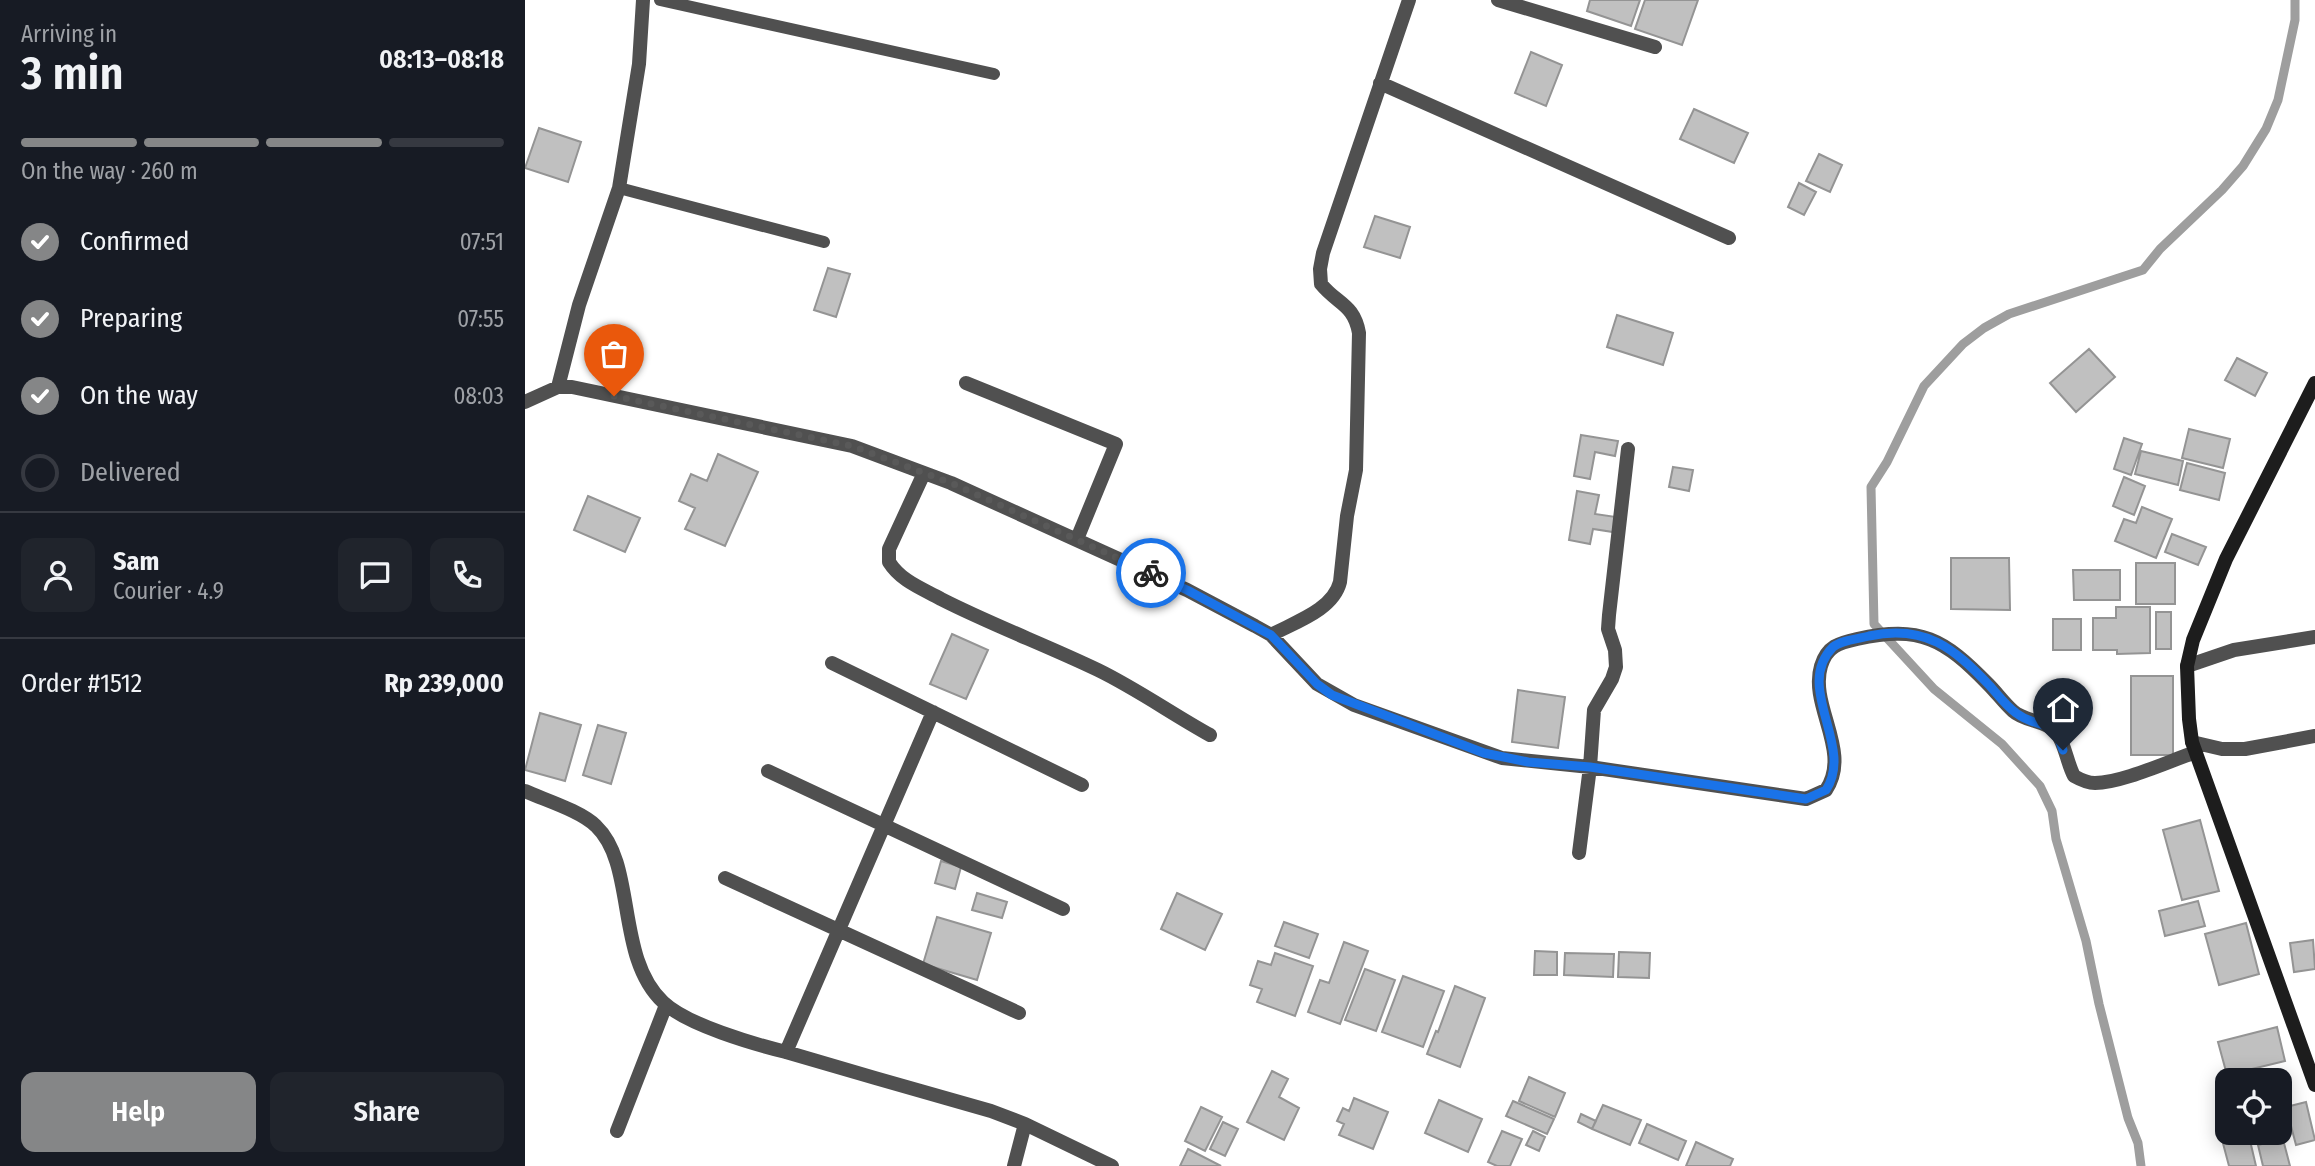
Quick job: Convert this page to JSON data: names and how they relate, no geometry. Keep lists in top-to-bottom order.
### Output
{
  "page": {
    "heading": ["3 min", "Arriving in", "08:13–08:18"],
    "panel": [
      "Sam",
      "Courier · 4.9",
      "Order #1512",
      "Rp 239,000"
    ],
    "bar": "On the way · 260 m",
    "list": [
      ["Confirmed", "07:51"],
      ["Preparing", "07:55"],
      ["On the way", "08:03"],
      "Delivered"
    ],
    "buttons": ["Help", "Share"]
  }
}
